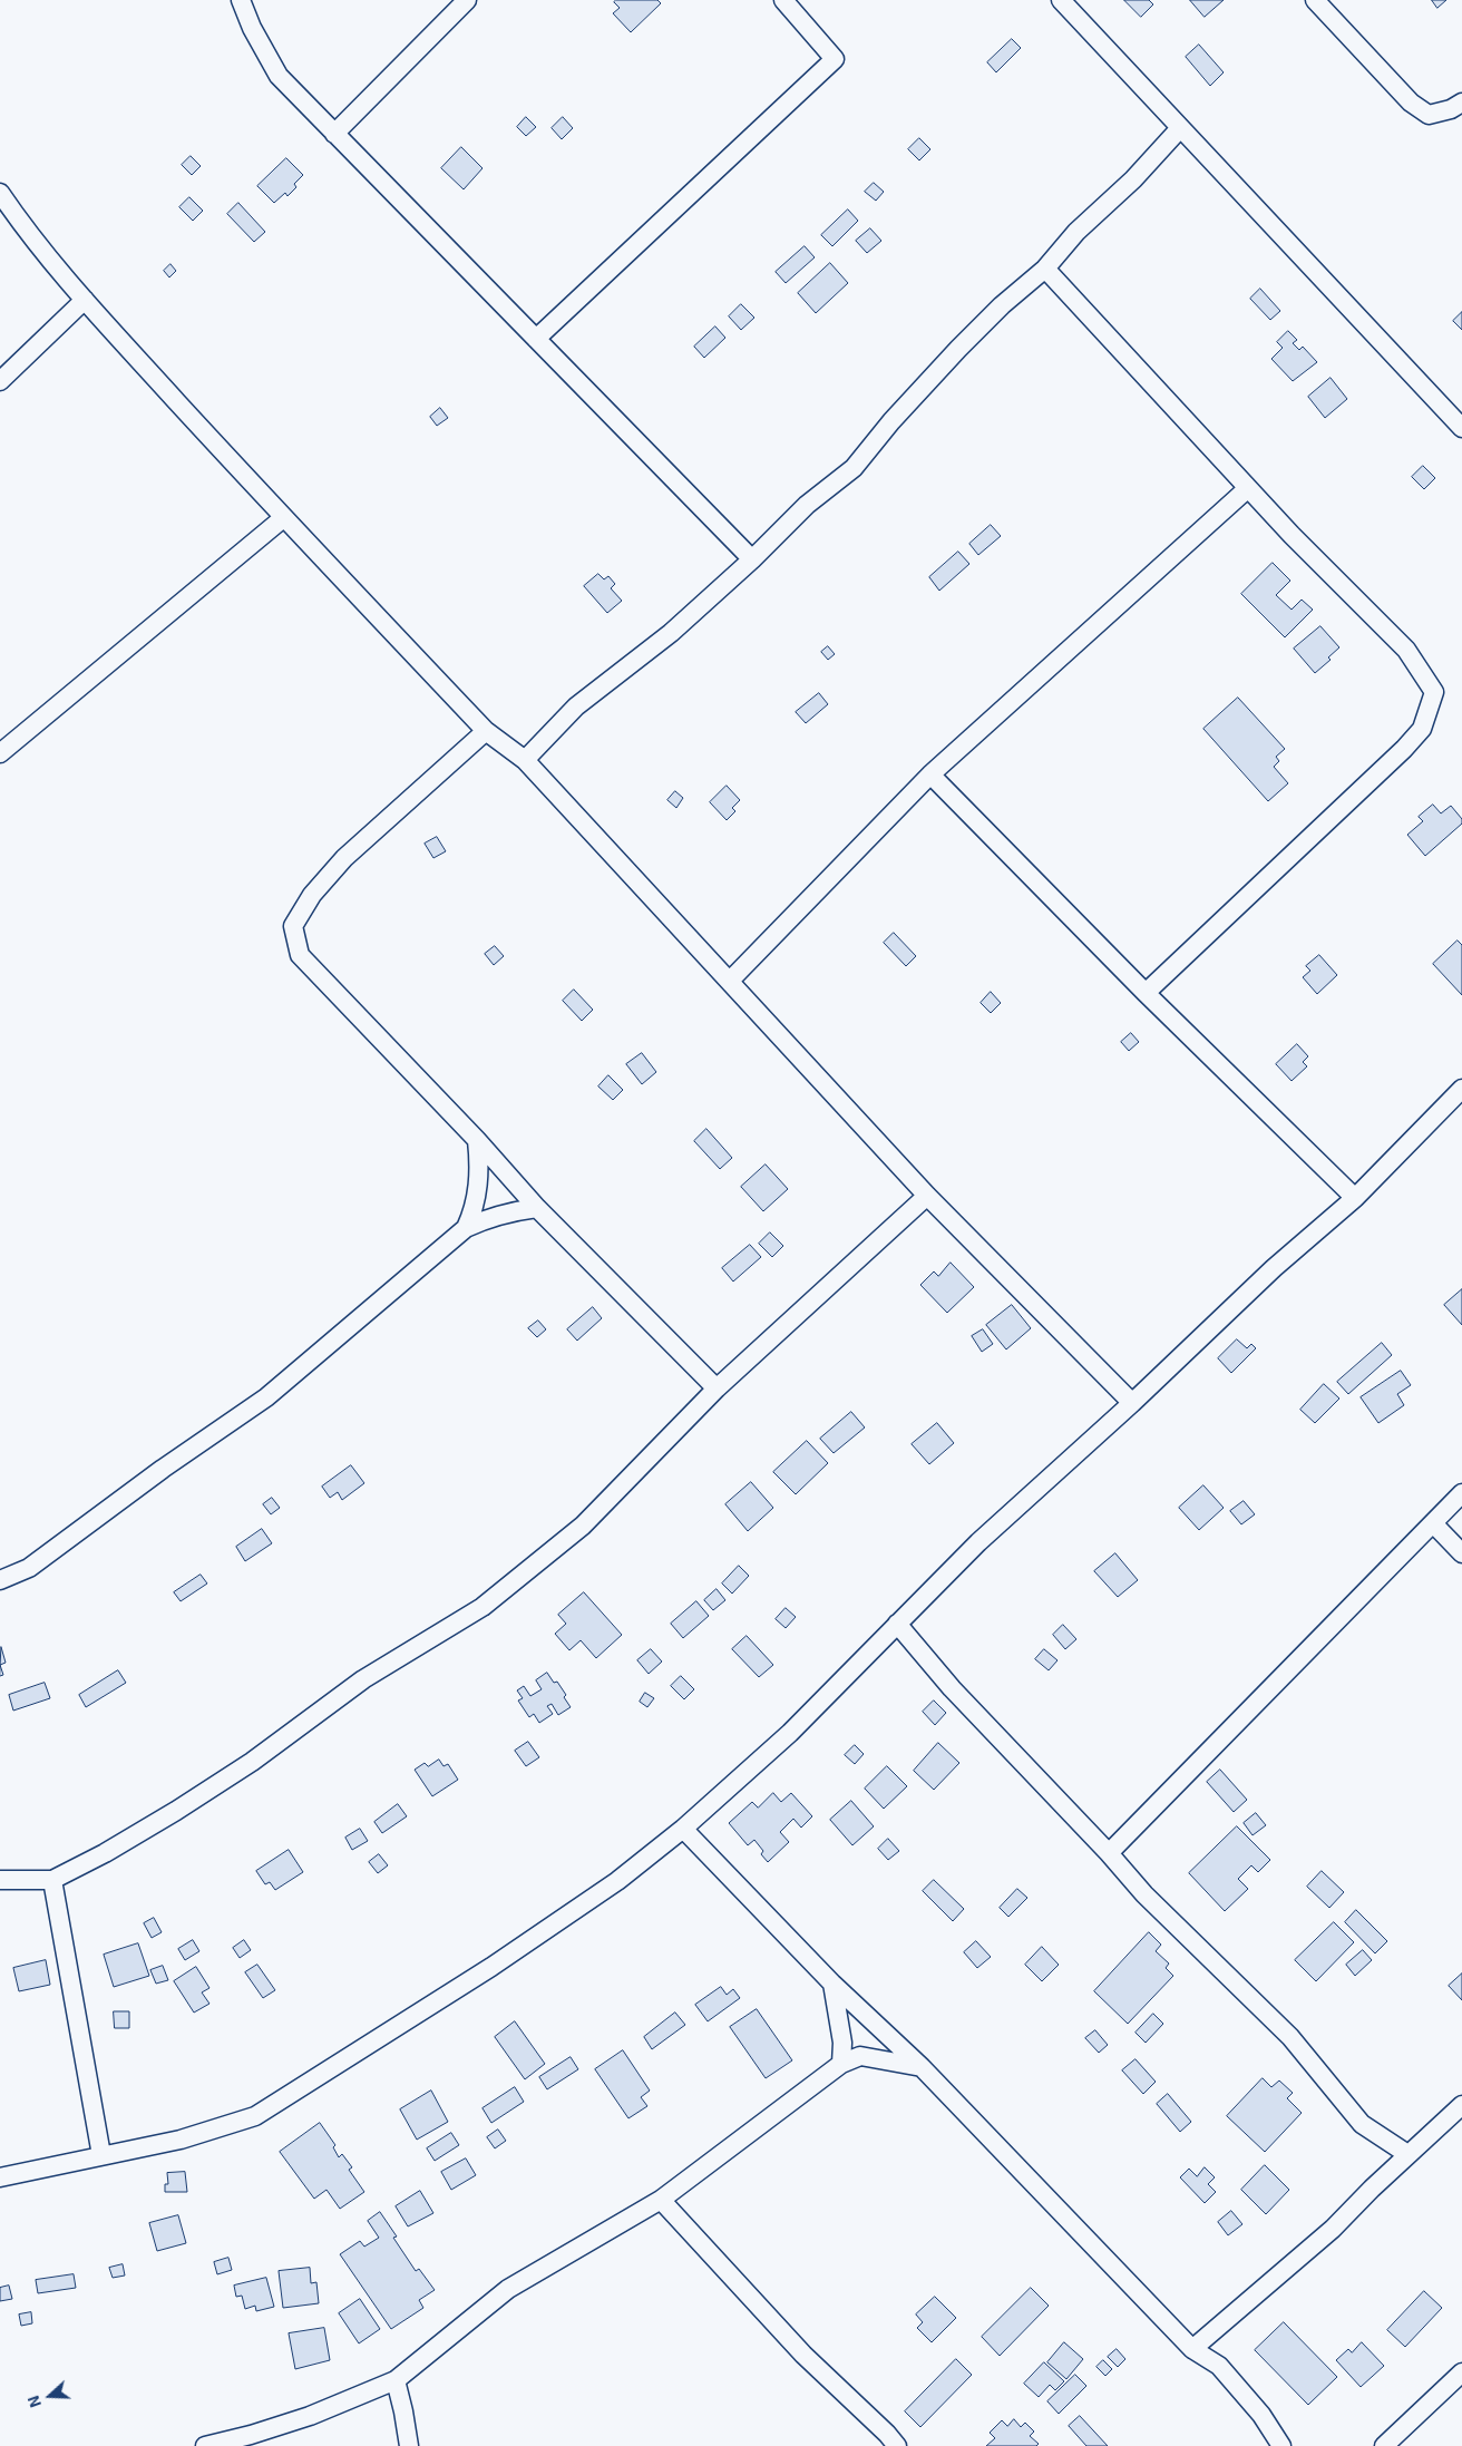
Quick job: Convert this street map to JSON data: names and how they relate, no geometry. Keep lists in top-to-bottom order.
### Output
{
  "north": "left"
}
